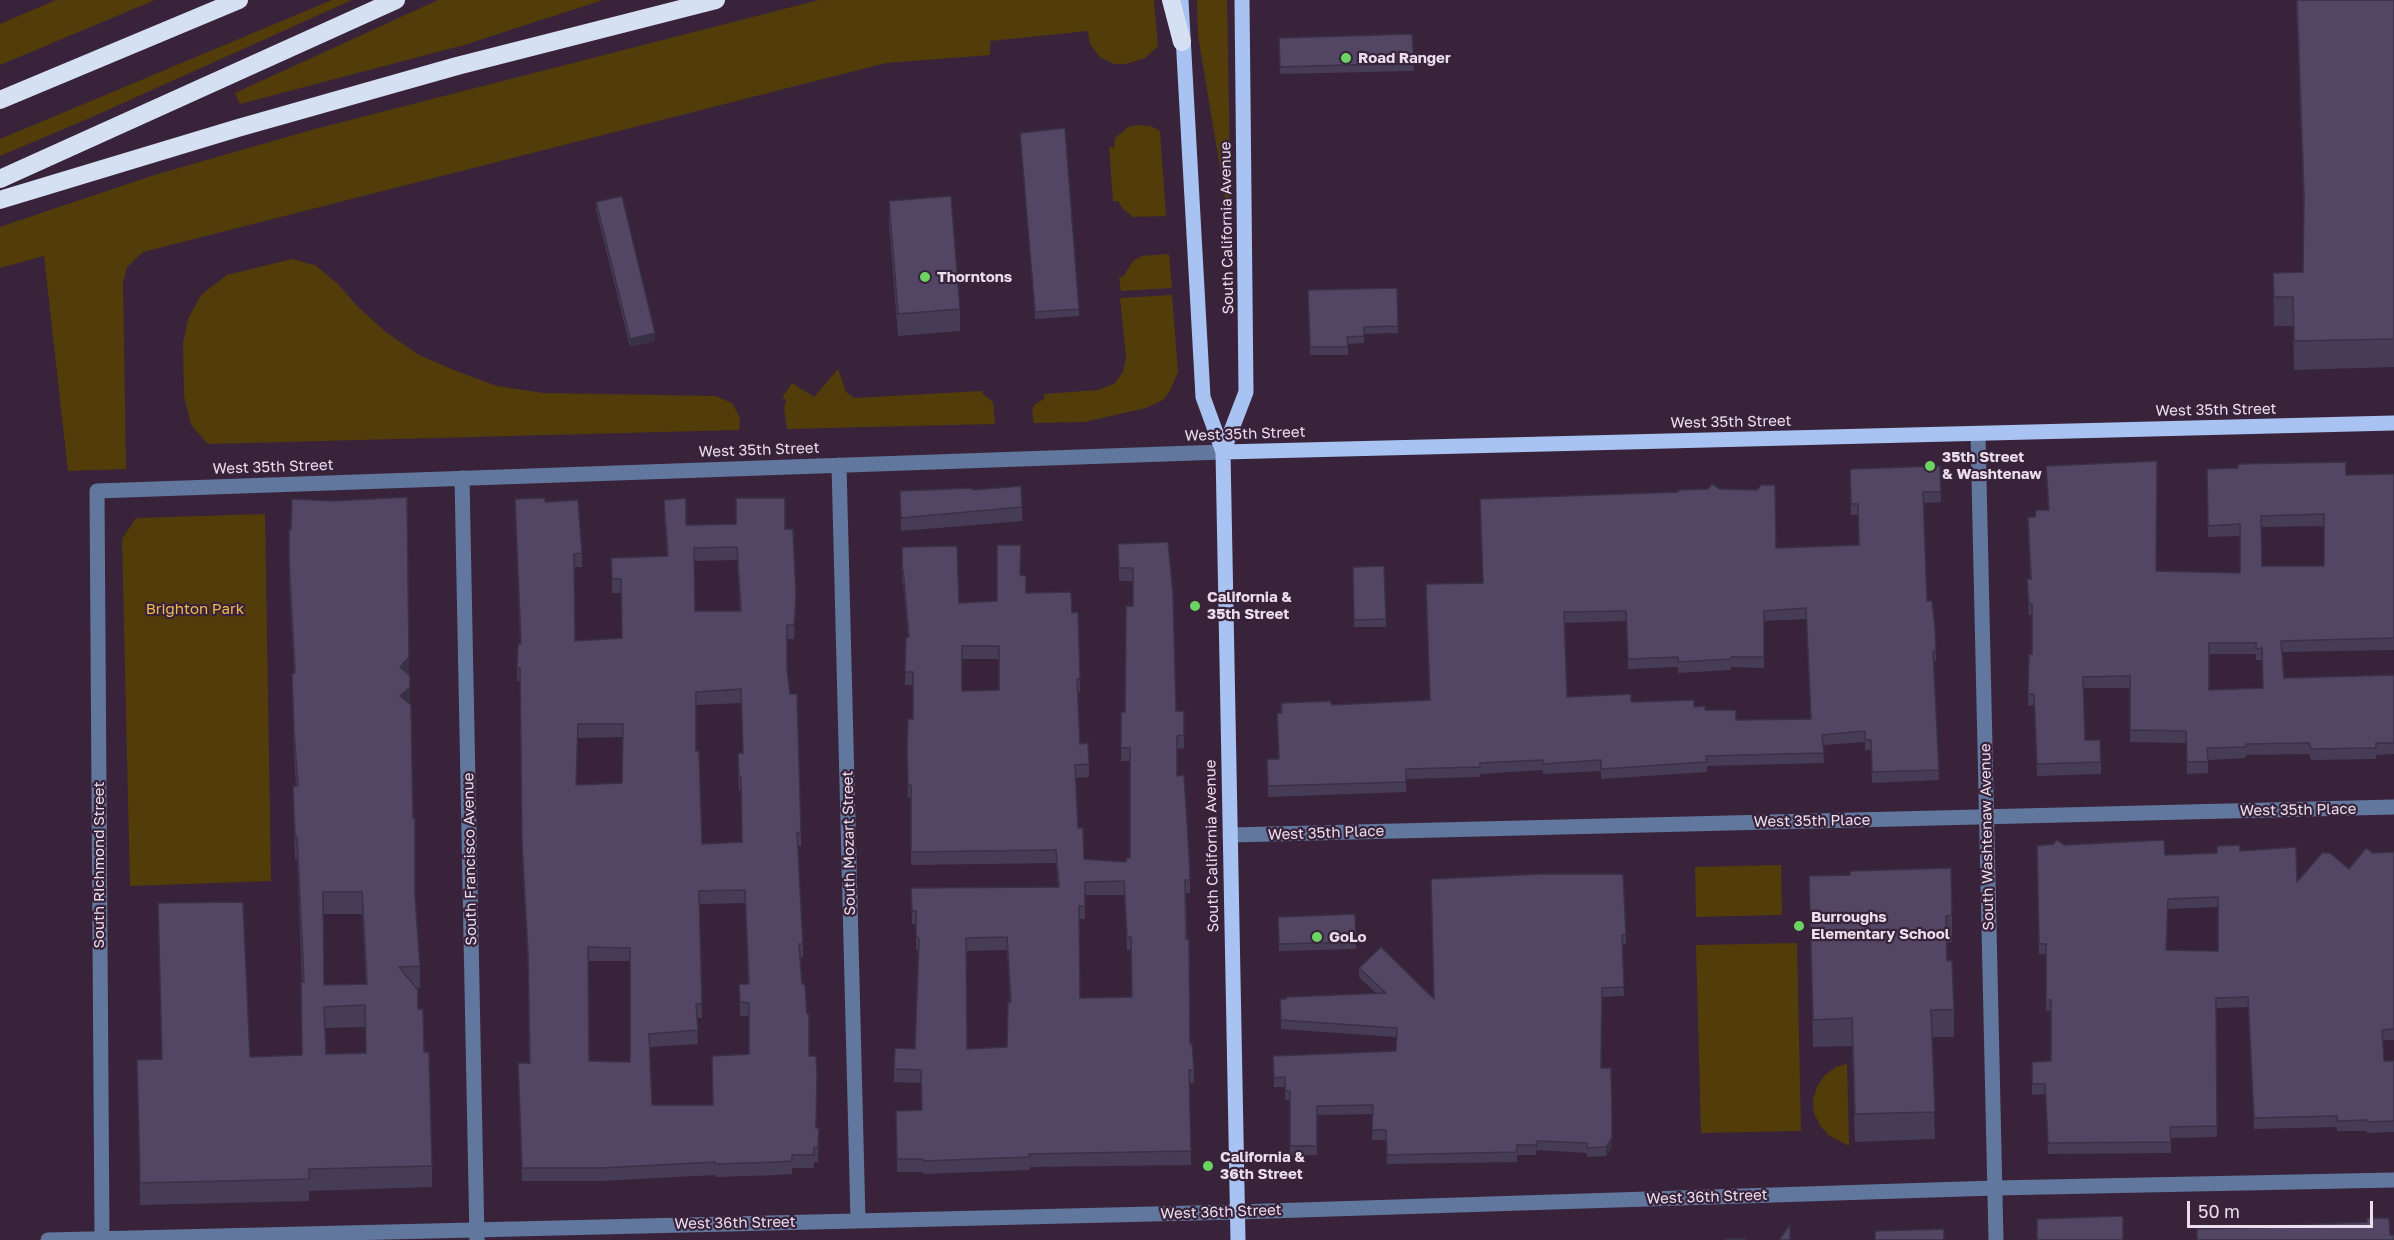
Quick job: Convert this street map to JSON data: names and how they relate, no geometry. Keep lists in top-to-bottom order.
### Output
{
  "streets": {
    "main road": ["South California Avenue", "West 35th Street"],
    "street": [
      "West 35th Place",
      "South Washtenaw Avenue",
      "South Mozart Street",
      "South Francisco Avenue",
      "South Richmond Street",
      "West 36th Street"
    ]
  },
  "crossings": [
    ["South California Avenue", "West 35th Street"],
    ["South California Avenue", "West 35th Place"],
    ["South California Avenue", "West 36th Street"],
    ["West 35th Street", "South Washtenaw Avenue"],
    ["West 35th Street", "South Mozart Street"],
    ["West 35th Street", "South Francisco Avenue"],
    ["West 35th Street", "South Richmond Street"],
    ["West 35th Place", "South Washtenaw Avenue"],
    ["South Washtenaw Avenue", "West 36th Street"],
    ["South Mozart Street", "West 36th Street"],
    ["South Francisco Avenue", "West 36th Street"],
    ["South Richmond Street", "West 36th Street"]
  ],
  "parks": ["Brighton Park"],
  "places": [
    "Road Ranger",
    "Thorntons",
    "35th Street & Washtenaw",
    "California & 35th Street",
    "Burroughs Elementary School",
    "GoLo",
    "California & 36th Street"
  ],
  "scale_bar": "50 m"
}
